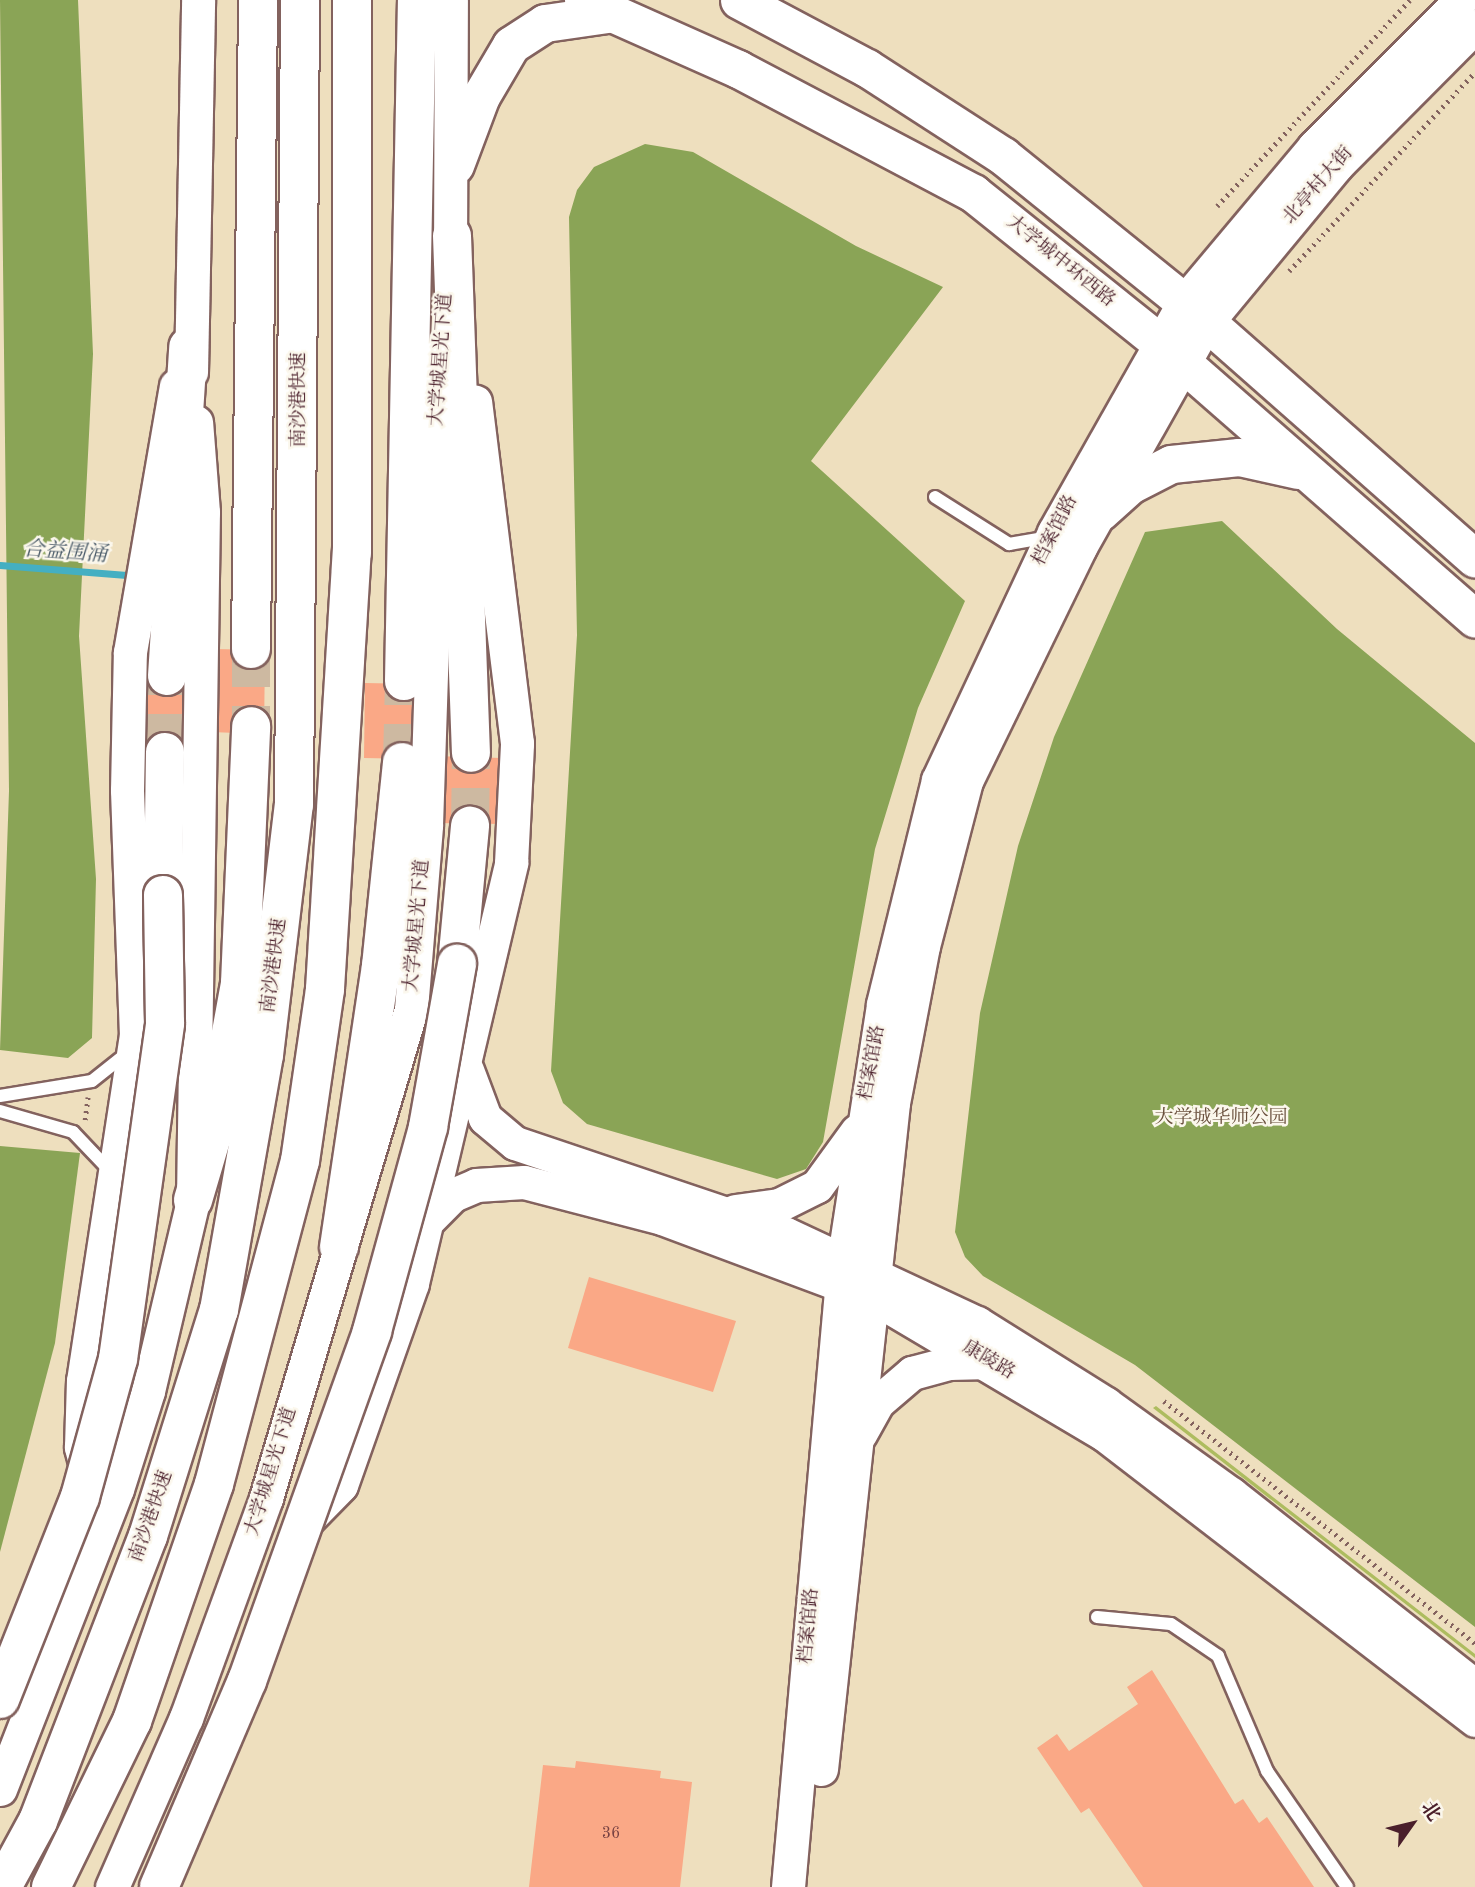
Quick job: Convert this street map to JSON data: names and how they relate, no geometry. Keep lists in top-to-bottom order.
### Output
{
  "streets": {
    "highway": ["南沙港快速"],
    "main road": [
      "北亭村大街",
      "大学城中环西路",
      "大学城星光下道",
      "档案馆路",
      "康陵路"
    ]
  },
  "crossings": [
    ["北亭村大街", "大学城中环西路"],
    ["北亭村大街", "档案馆路"],
    ["大学城中环西路", "档案馆路"],
    ["档案馆路", "康陵路"]
  ],
  "water": ["合益围涌"],
  "parks": ["大学城华师公园"],
  "house_numbers": ["36"],
  "north": "top right"
}
